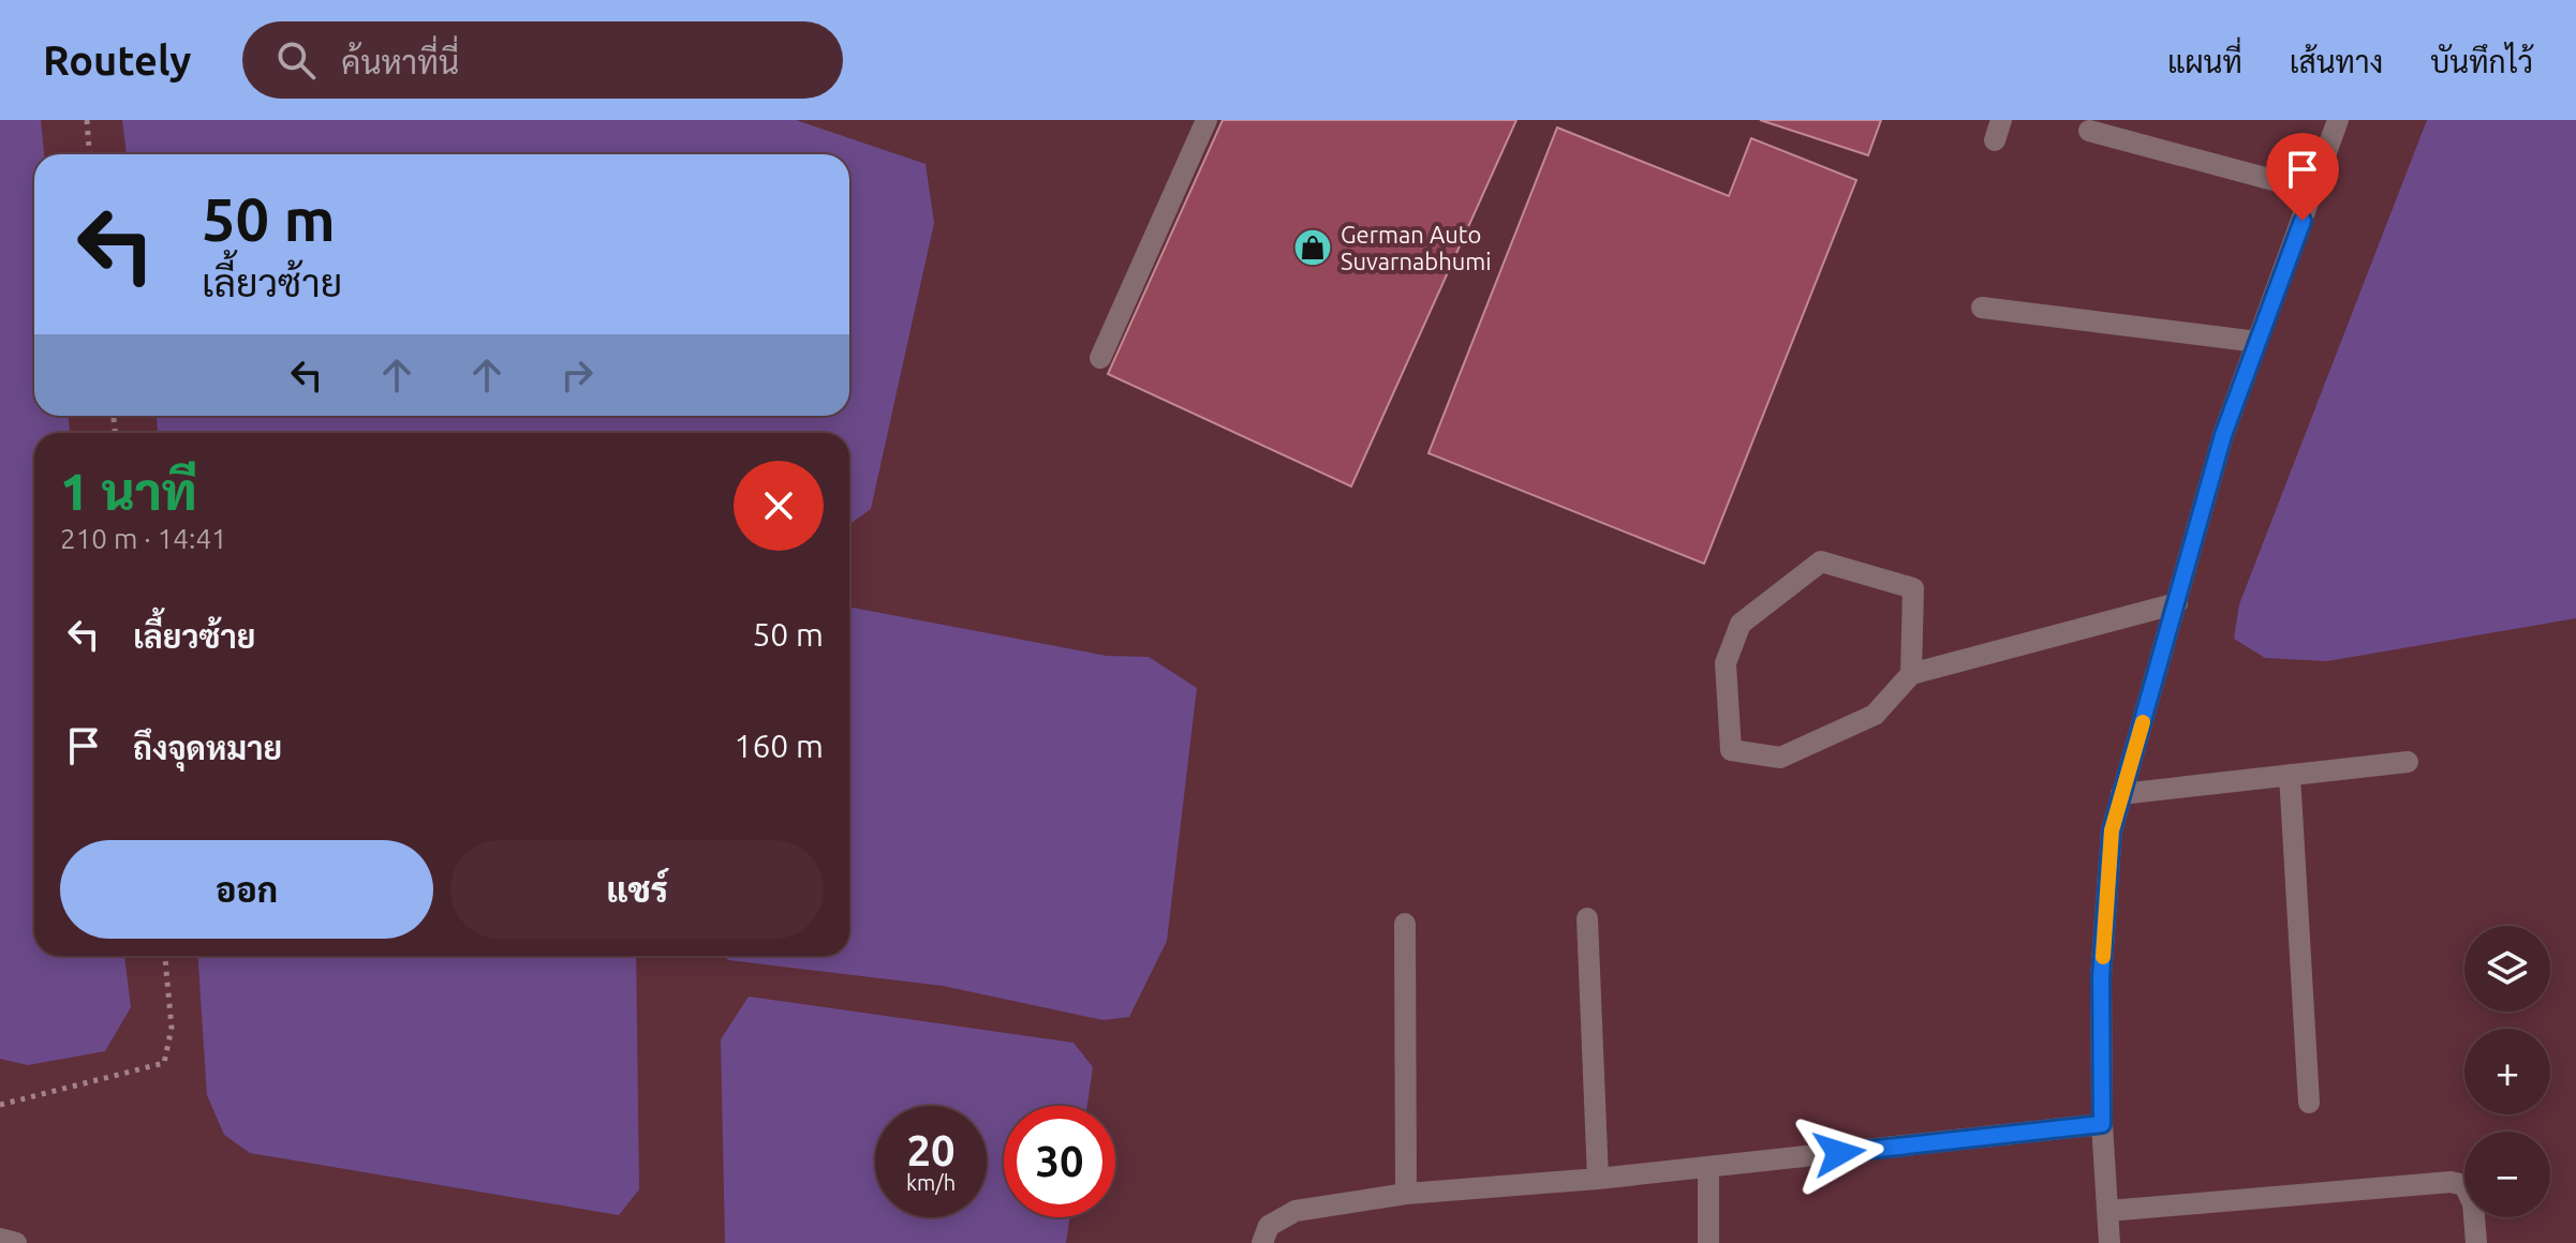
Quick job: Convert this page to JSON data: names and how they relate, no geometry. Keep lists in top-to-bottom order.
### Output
{
  "places": {
    "shop": ["German Auto Suvarnabhumi"]
  },
  "page": {
    "header": "Routely",
    "search": "ค้นหาที่นี่",
    "nav": ["แผนที่", "เส้นทาง", "บันทึกไว้"],
    "turn": ["50 m", "เลี้ยวซ้าย"],
    "heading": ["1 นาที", "210 m · 14:41"],
    "list": [
      {
        "name": "เลี้ยวซ้าย",
        "value": "50 m"
      },
      {
        "name": "ถึงจุดหมาย",
        "value": "160 m"
      }
    ],
    "buttons": ["ออก", "แชร์"],
    "map_buttons": ["+", "−"],
    "speed": "20 km/h",
    "limit": "30"
  }
}
